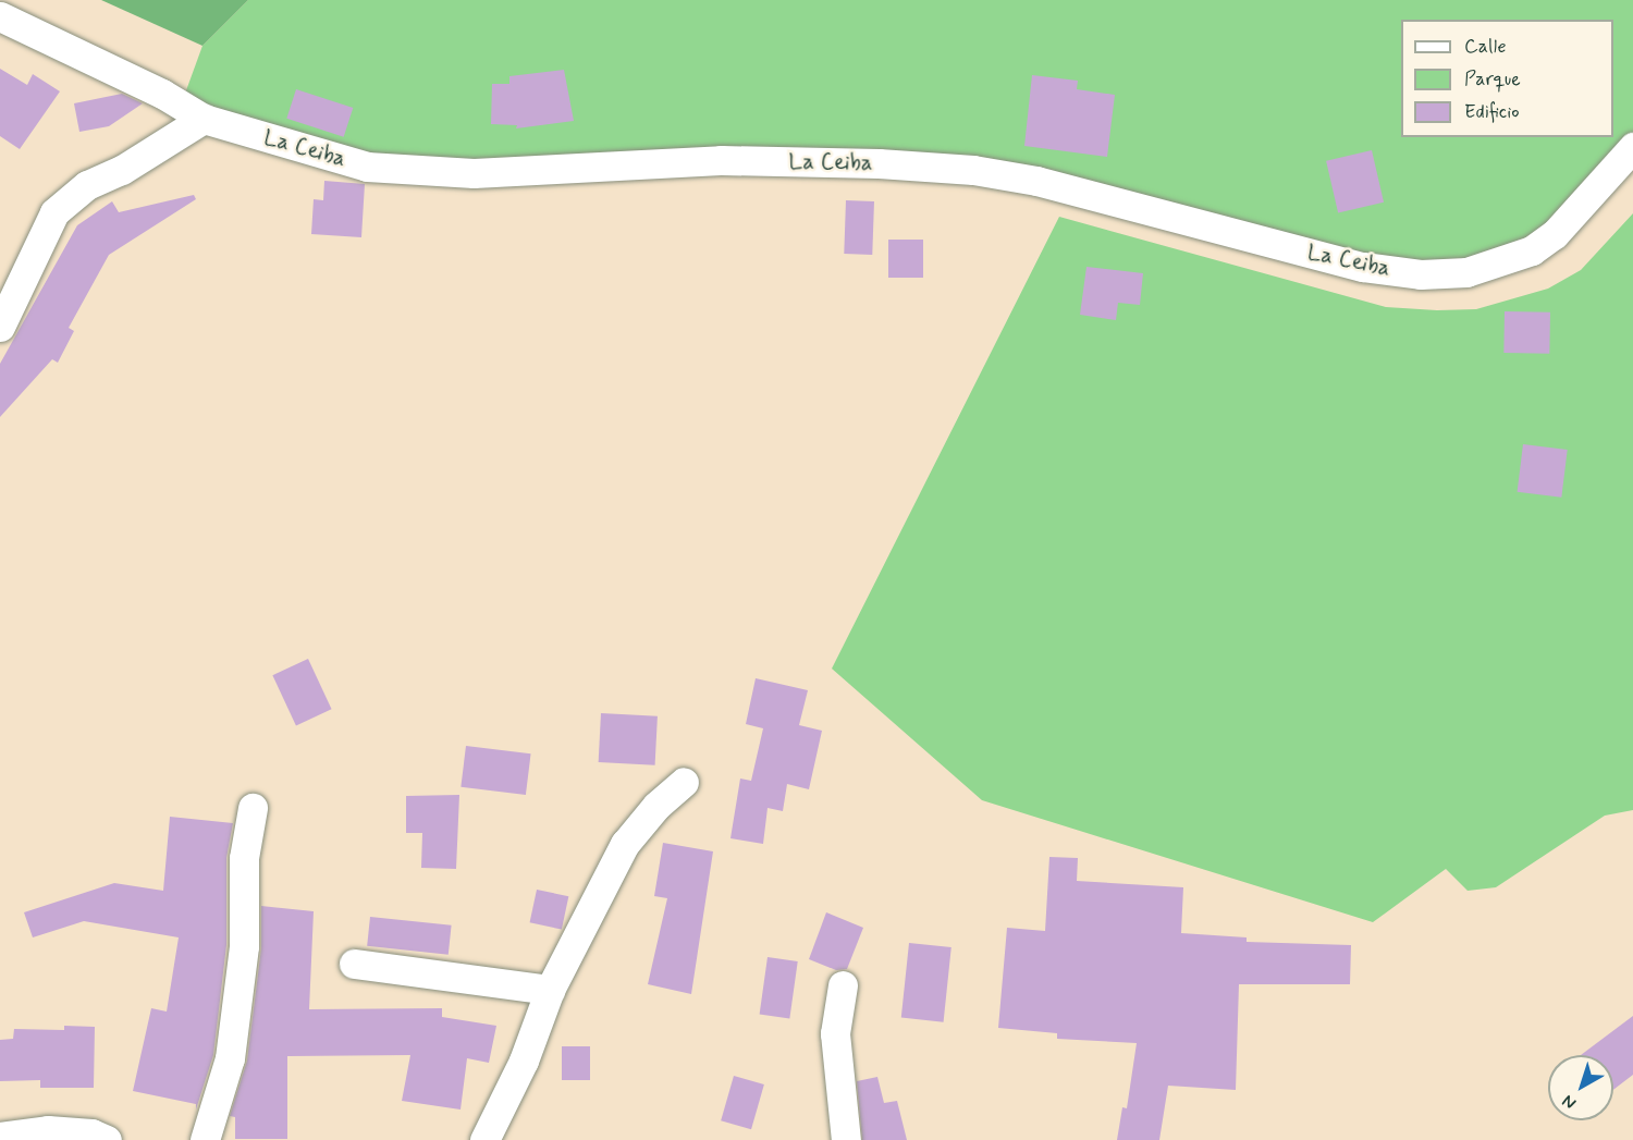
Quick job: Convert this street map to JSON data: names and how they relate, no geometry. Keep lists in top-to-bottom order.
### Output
{
  "streets": {
    "street": ["La Ceiba"]
  },
  "legend": ["Calle", "Parque", "Edificio"],
  "north": "bottom left"
}
